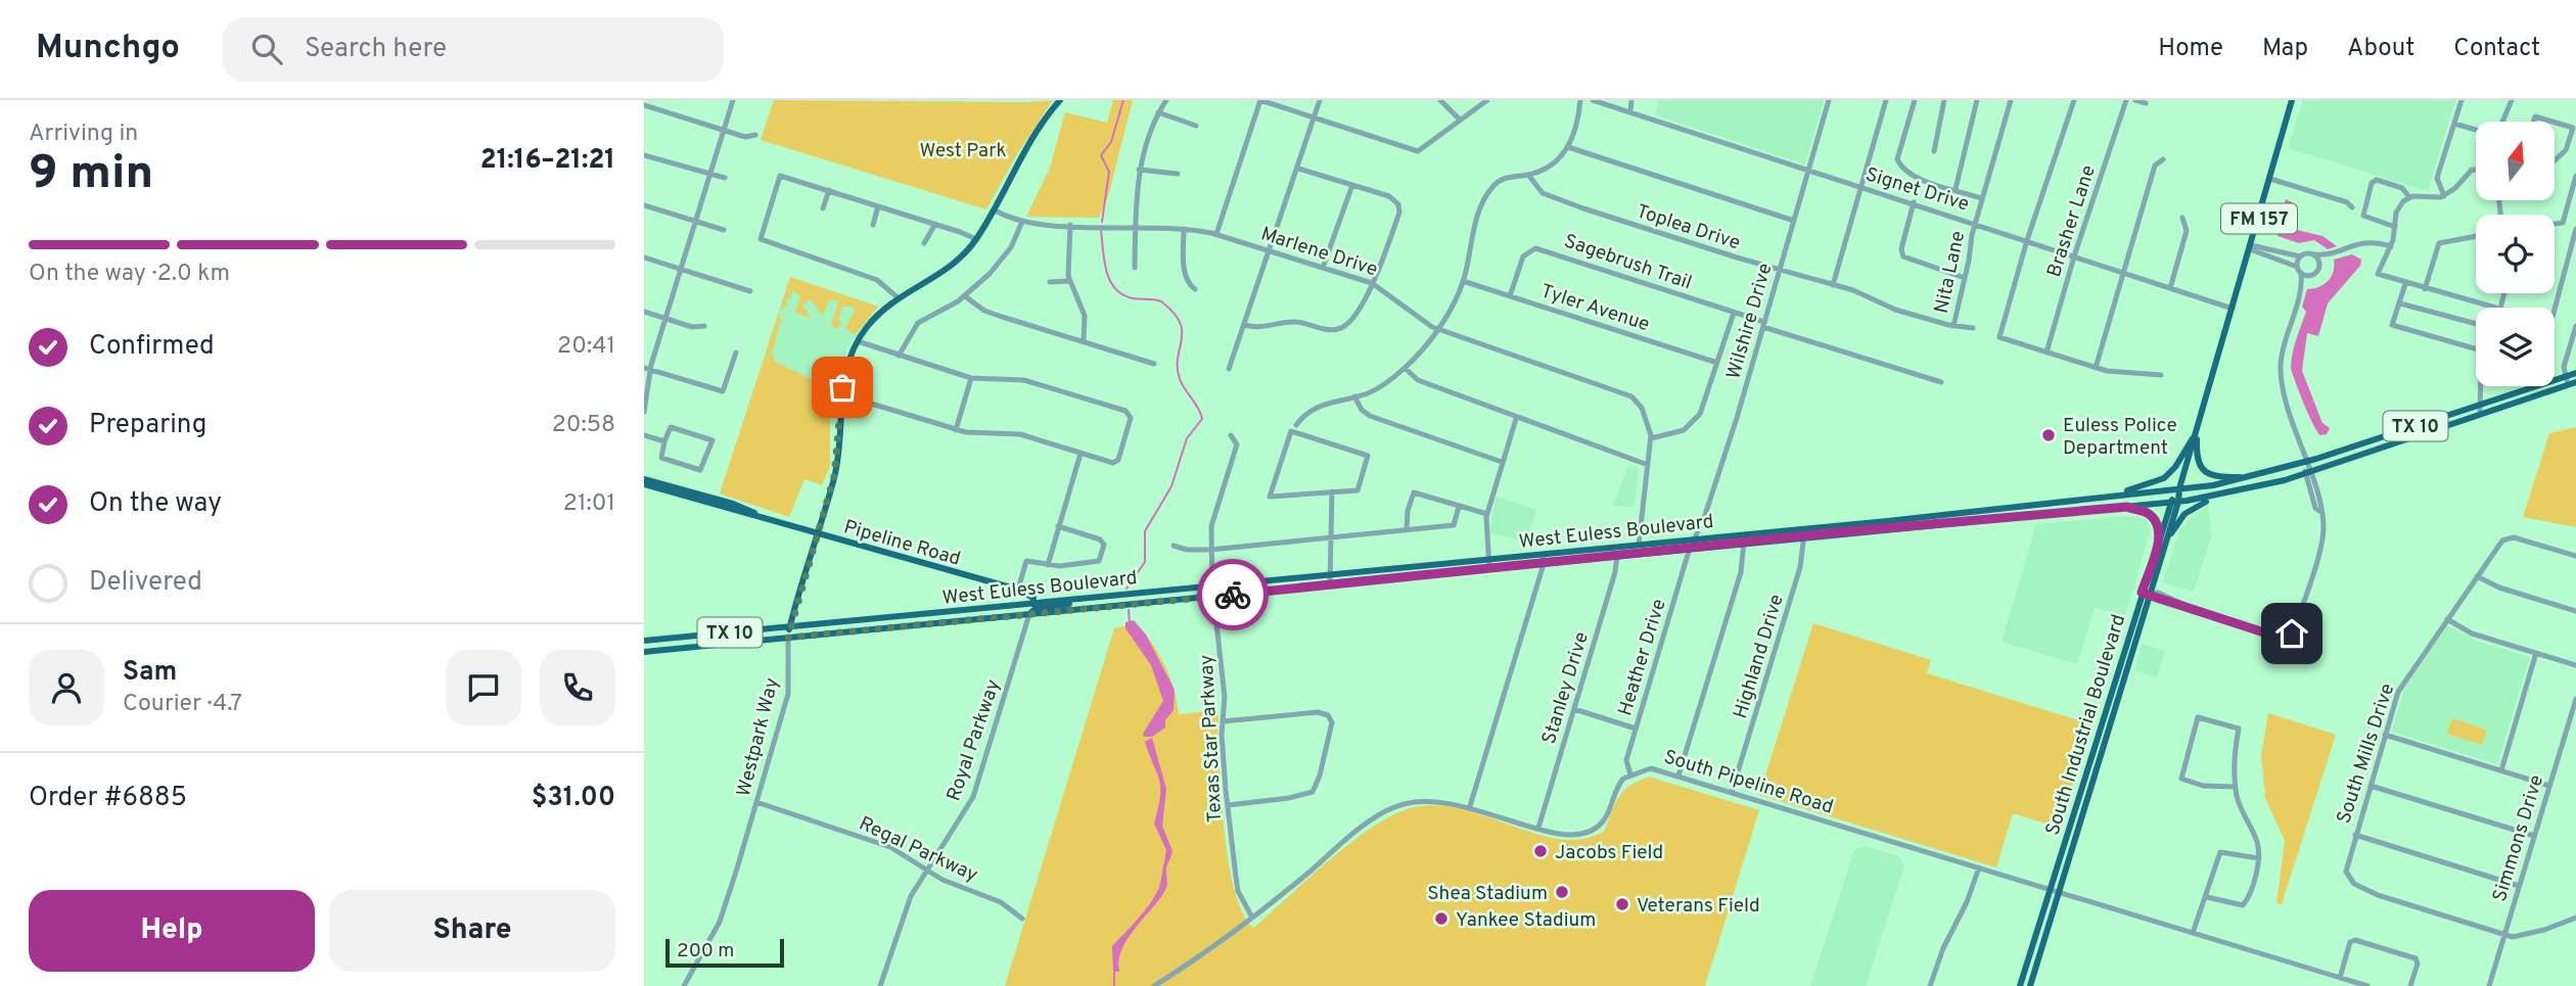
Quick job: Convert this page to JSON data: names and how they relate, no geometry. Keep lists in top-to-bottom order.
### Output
{
  "streets": {
    "main road": [
      "FM 157",
      "TX 10",
      "West Euless Boulevard",
      "Pipeline Road",
      "South Industrial Boulevard",
      "Westpark Way"
    ],
    "street": [
      "Signet Drive",
      "Brasher Lane",
      "Toplea Drive",
      "Marlene Drive",
      "Sagebrush Trail",
      "Nita Lane",
      "Tyler Avenue",
      "Wilshire Drive",
      "Highland Drive",
      "Heather Drive",
      "Stanley Drive",
      "Texas Star Parkway",
      "Royal Parkway",
      "South Mills Drive",
      "South Pipeline Road",
      "Simmons Drive",
      "Regal Parkway"
    ]
  },
  "crossings": [
    ["Signet Drive", "Brasher Lane"],
    ["Signet Drive", "Nita Lane"],
    ["Signet Drive", "Wilshire Drive"],
    ["Signet Drive", "South Industrial Boulevard"],
    ["FM 157", "South Industrial Boulevard"],
    ["FM 157", "South Pipeline Road"],
    ["Toplea Drive", "Nita Lane"],
    ["Toplea Drive", "Wilshire Drive"],
    ["Marlene Drive", "West Euless Boulevard"],
    ["Marlene Drive", "Westpark Way"],
    ["Sagebrush Trail", "Tyler Avenue"],
    ["Sagebrush Trail", "Wilshire Drive"],
    ["Wilshire Drive", "West Euless Boulevard"],
    ["Wilshire Drive", "Heather Drive"],
    ["West Euless Boulevard", "Pipeline Road"],
    ["West Euless Boulevard", "Highland Drive"],
    ["West Euless Boulevard", "Heather Drive"],
    ["West Euless Boulevard", "Stanley Drive"],
    ["West Euless Boulevard", "South Industrial Boulevard"],
    ["West Euless Boulevard", "Westpark Way"],
    ["West Euless Boulevard", "Texas Star Parkway"],
    ["West Euless Boulevard", "Royal Parkway"],
    ["Pipeline Road", "Westpark Way"],
    ["Highland Drive", "South Pipeline Road"],
    ["Heather Drive", "South Pipeline Road"],
    ["South Industrial Boulevard", "South Pipeline Road"],
    ["Westpark Way", "Regal Parkway"],
    ["Royal Parkway", "Regal Parkway"],
    ["South Mills Drive", "Simmons Drive"]
  ],
  "parks": ["West Park"],
  "places": [
    "Euless Police Department",
    "Jacobs Field",
    "Shea Stadium",
    "Veterans Field",
    "Yankee Stadium"
  ],
  "scale_bar": "200 m",
  "north": "top",
  "page": {
    "header": "Munchgo",
    "search": "Search here",
    "nav": [
      "Home",
      "Map",
      "About",
      "Contact"
    ],
    "heading": ["9 min", "Arriving in", "21:16–21:21"],
    "panel": [
      "Sam",
      "Courier · 4.7",
      "Order #6885",
      "$31.00"
    ],
    "bar": "On the way · 2.0 km",
    "list": [
      ["Confirmed", "20:41"],
      ["Preparing", "20:58"],
      ["On the way", "21:01"],
      "Delivered"
    ],
    "buttons": ["Help", "Share"],
    "scale": "200 m"
  }
}
